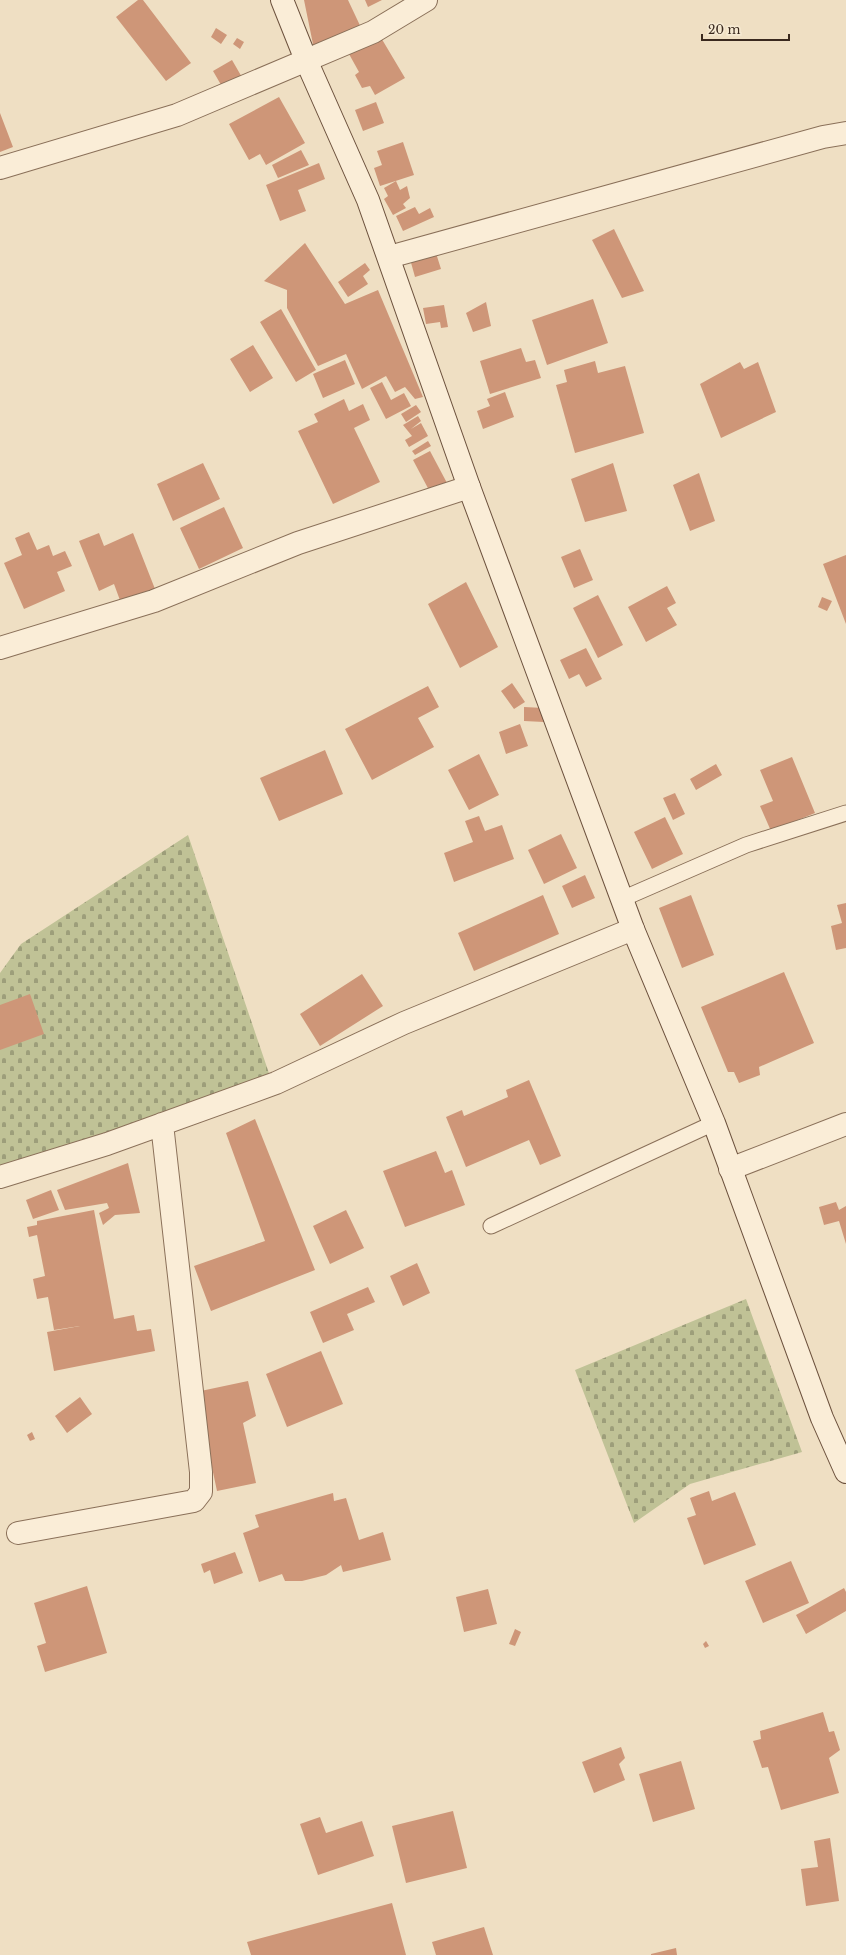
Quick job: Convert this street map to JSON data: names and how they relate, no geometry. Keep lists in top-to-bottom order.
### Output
{
  "scale_bar": "20 m"
}
